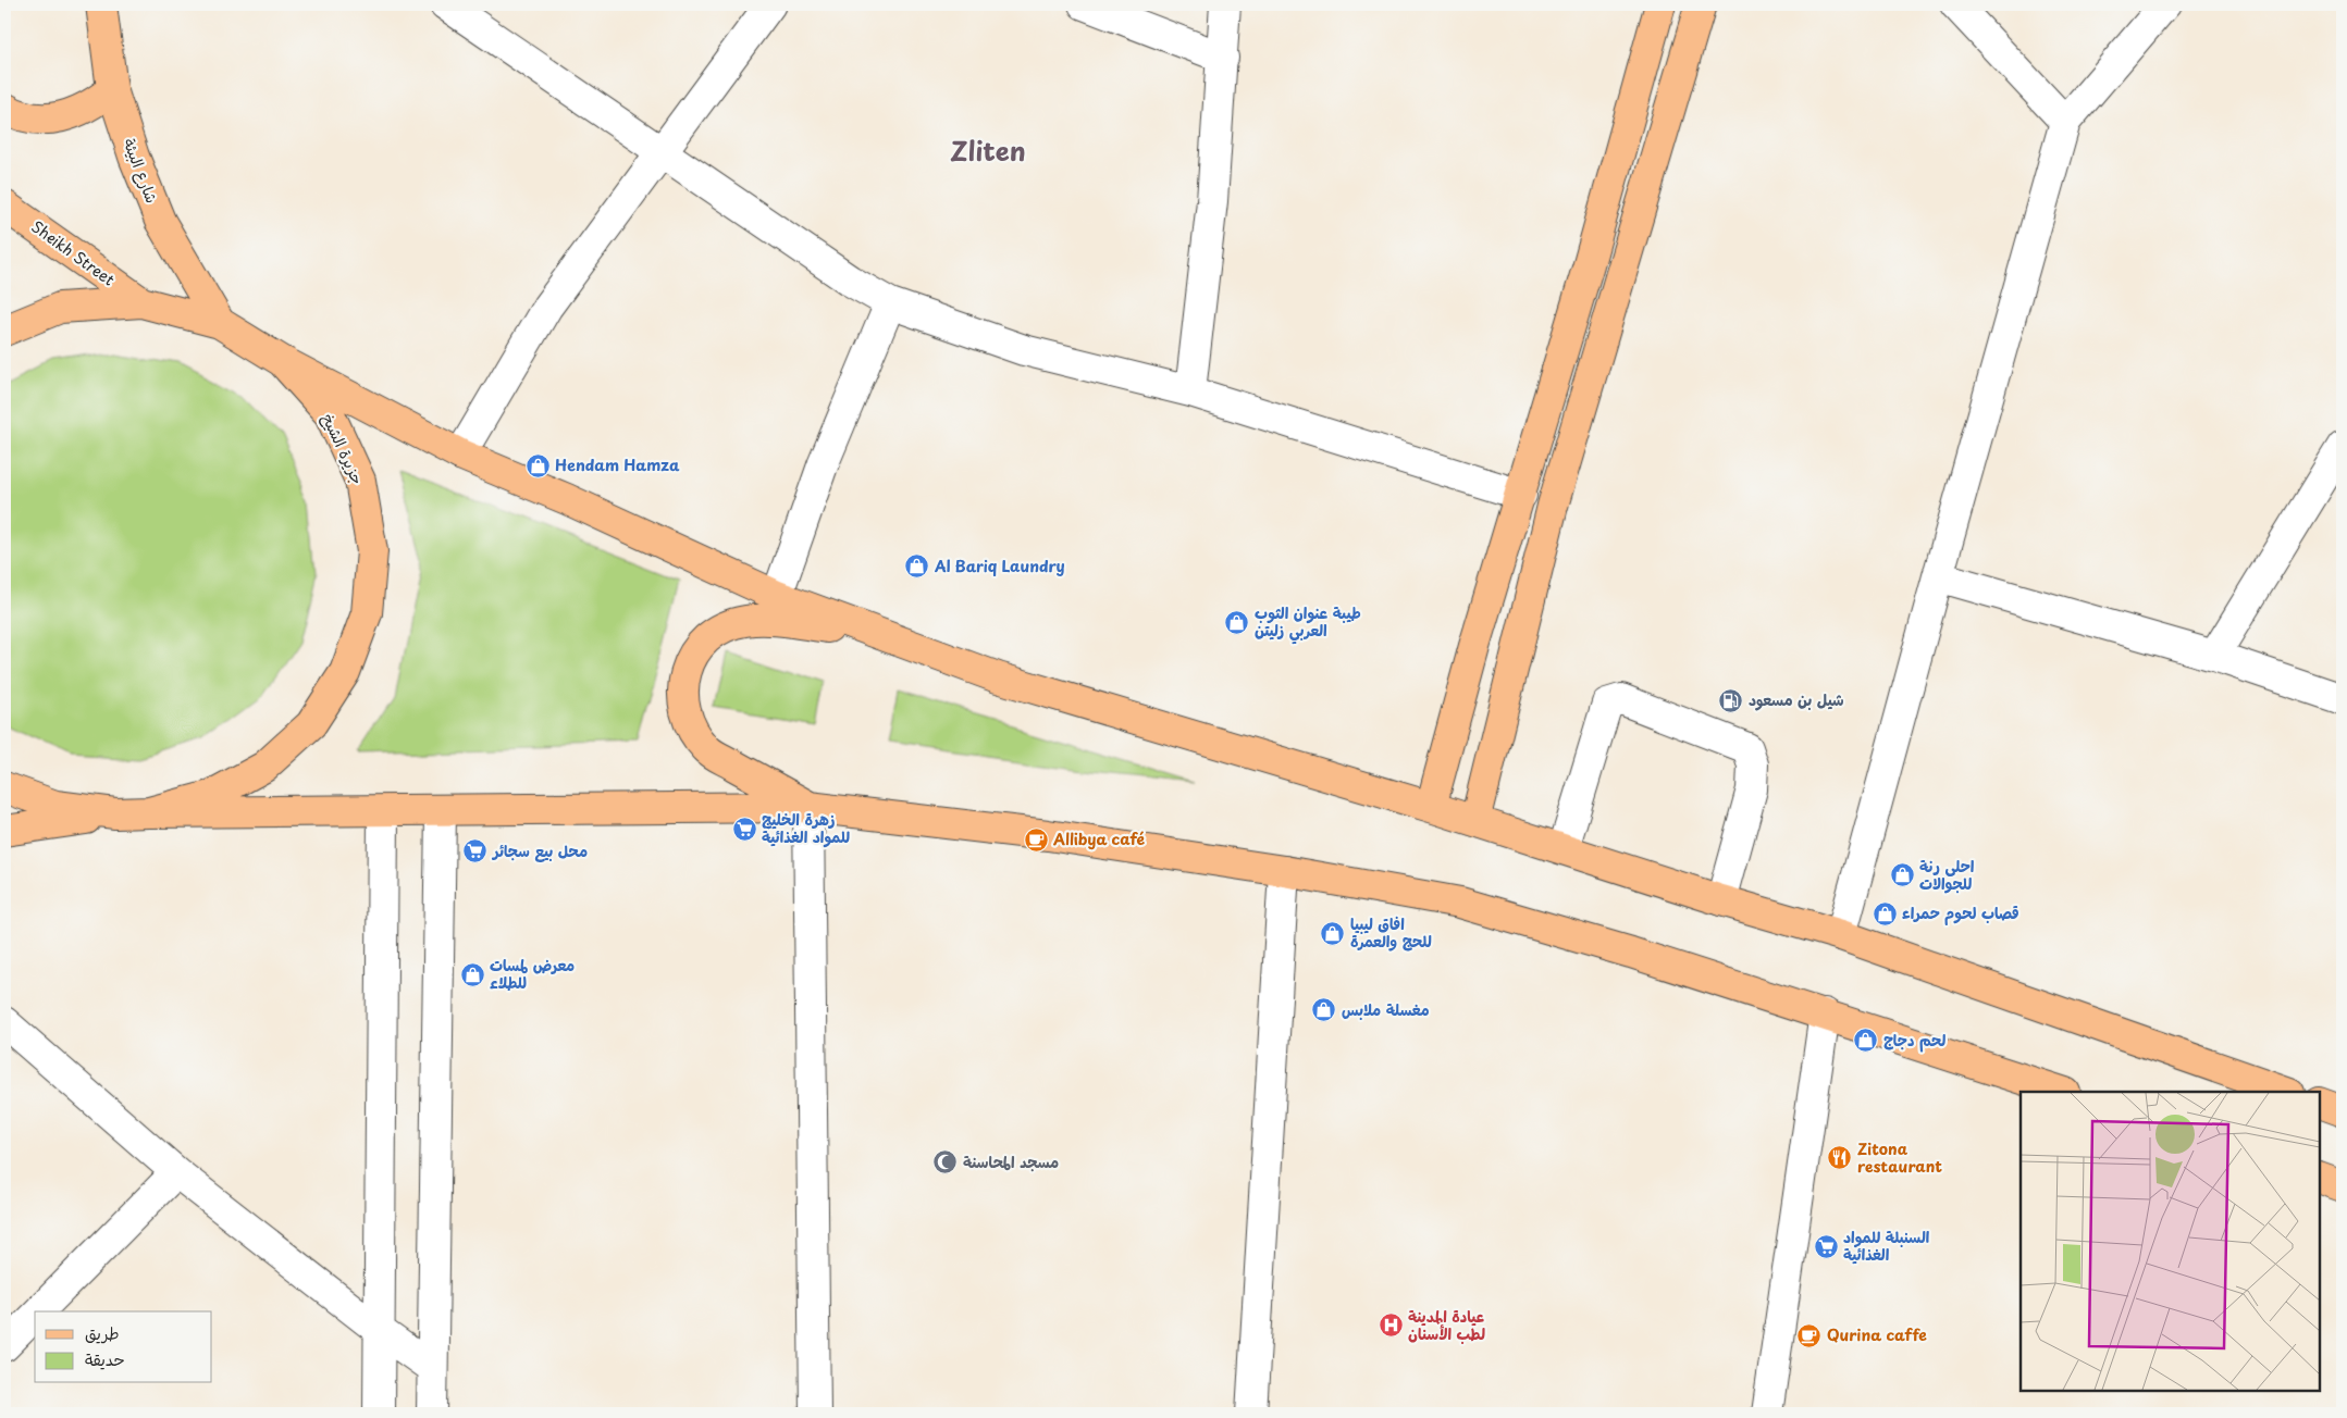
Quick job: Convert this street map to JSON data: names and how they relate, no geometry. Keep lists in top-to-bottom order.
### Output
{
  "streets": {
    "main road": ["شارع البيئة", "Sheikh Street", "جزيرة الشيخ"]
  },
  "crossings": [
    ["شارع البيئة", "جزيرة الشيخ"],
    ["Sheikh Street", "جزيرة الشيخ"]
  ],
  "districts": ["Zliten"],
  "places": {
    "shop": [
      "Hendam Hamza",
      "Al Bariq Laundry",
      "طيبة عنوان الثوب العربي زليتن",
      "احلى رنة للجوالات",
      "قصاب لحوم حمراء",
      "افاق ليبيا للحج والعمرة",
      "معرض لمسات للطلاء",
      "مغسلة ملابس",
      "لحم دجاج"
    ],
    "fuel station": ["شيل بن مسعود"],
    "supermarket": ["زهرة الخليج للمواد الغذائية", "محل بيع سجائر", "السنبلة للمواد الغذائية"],
    "cafe": ["Allibya café", "Qurina caffe"],
    "restaurant": ["Zitona restaurant"],
    "mosque": ["مسجد المحاسنة"],
    "hospital": ["عيادة المدينة لطب الأسنان"]
  },
  "legend": ["طريق", "حديقة"]
}
